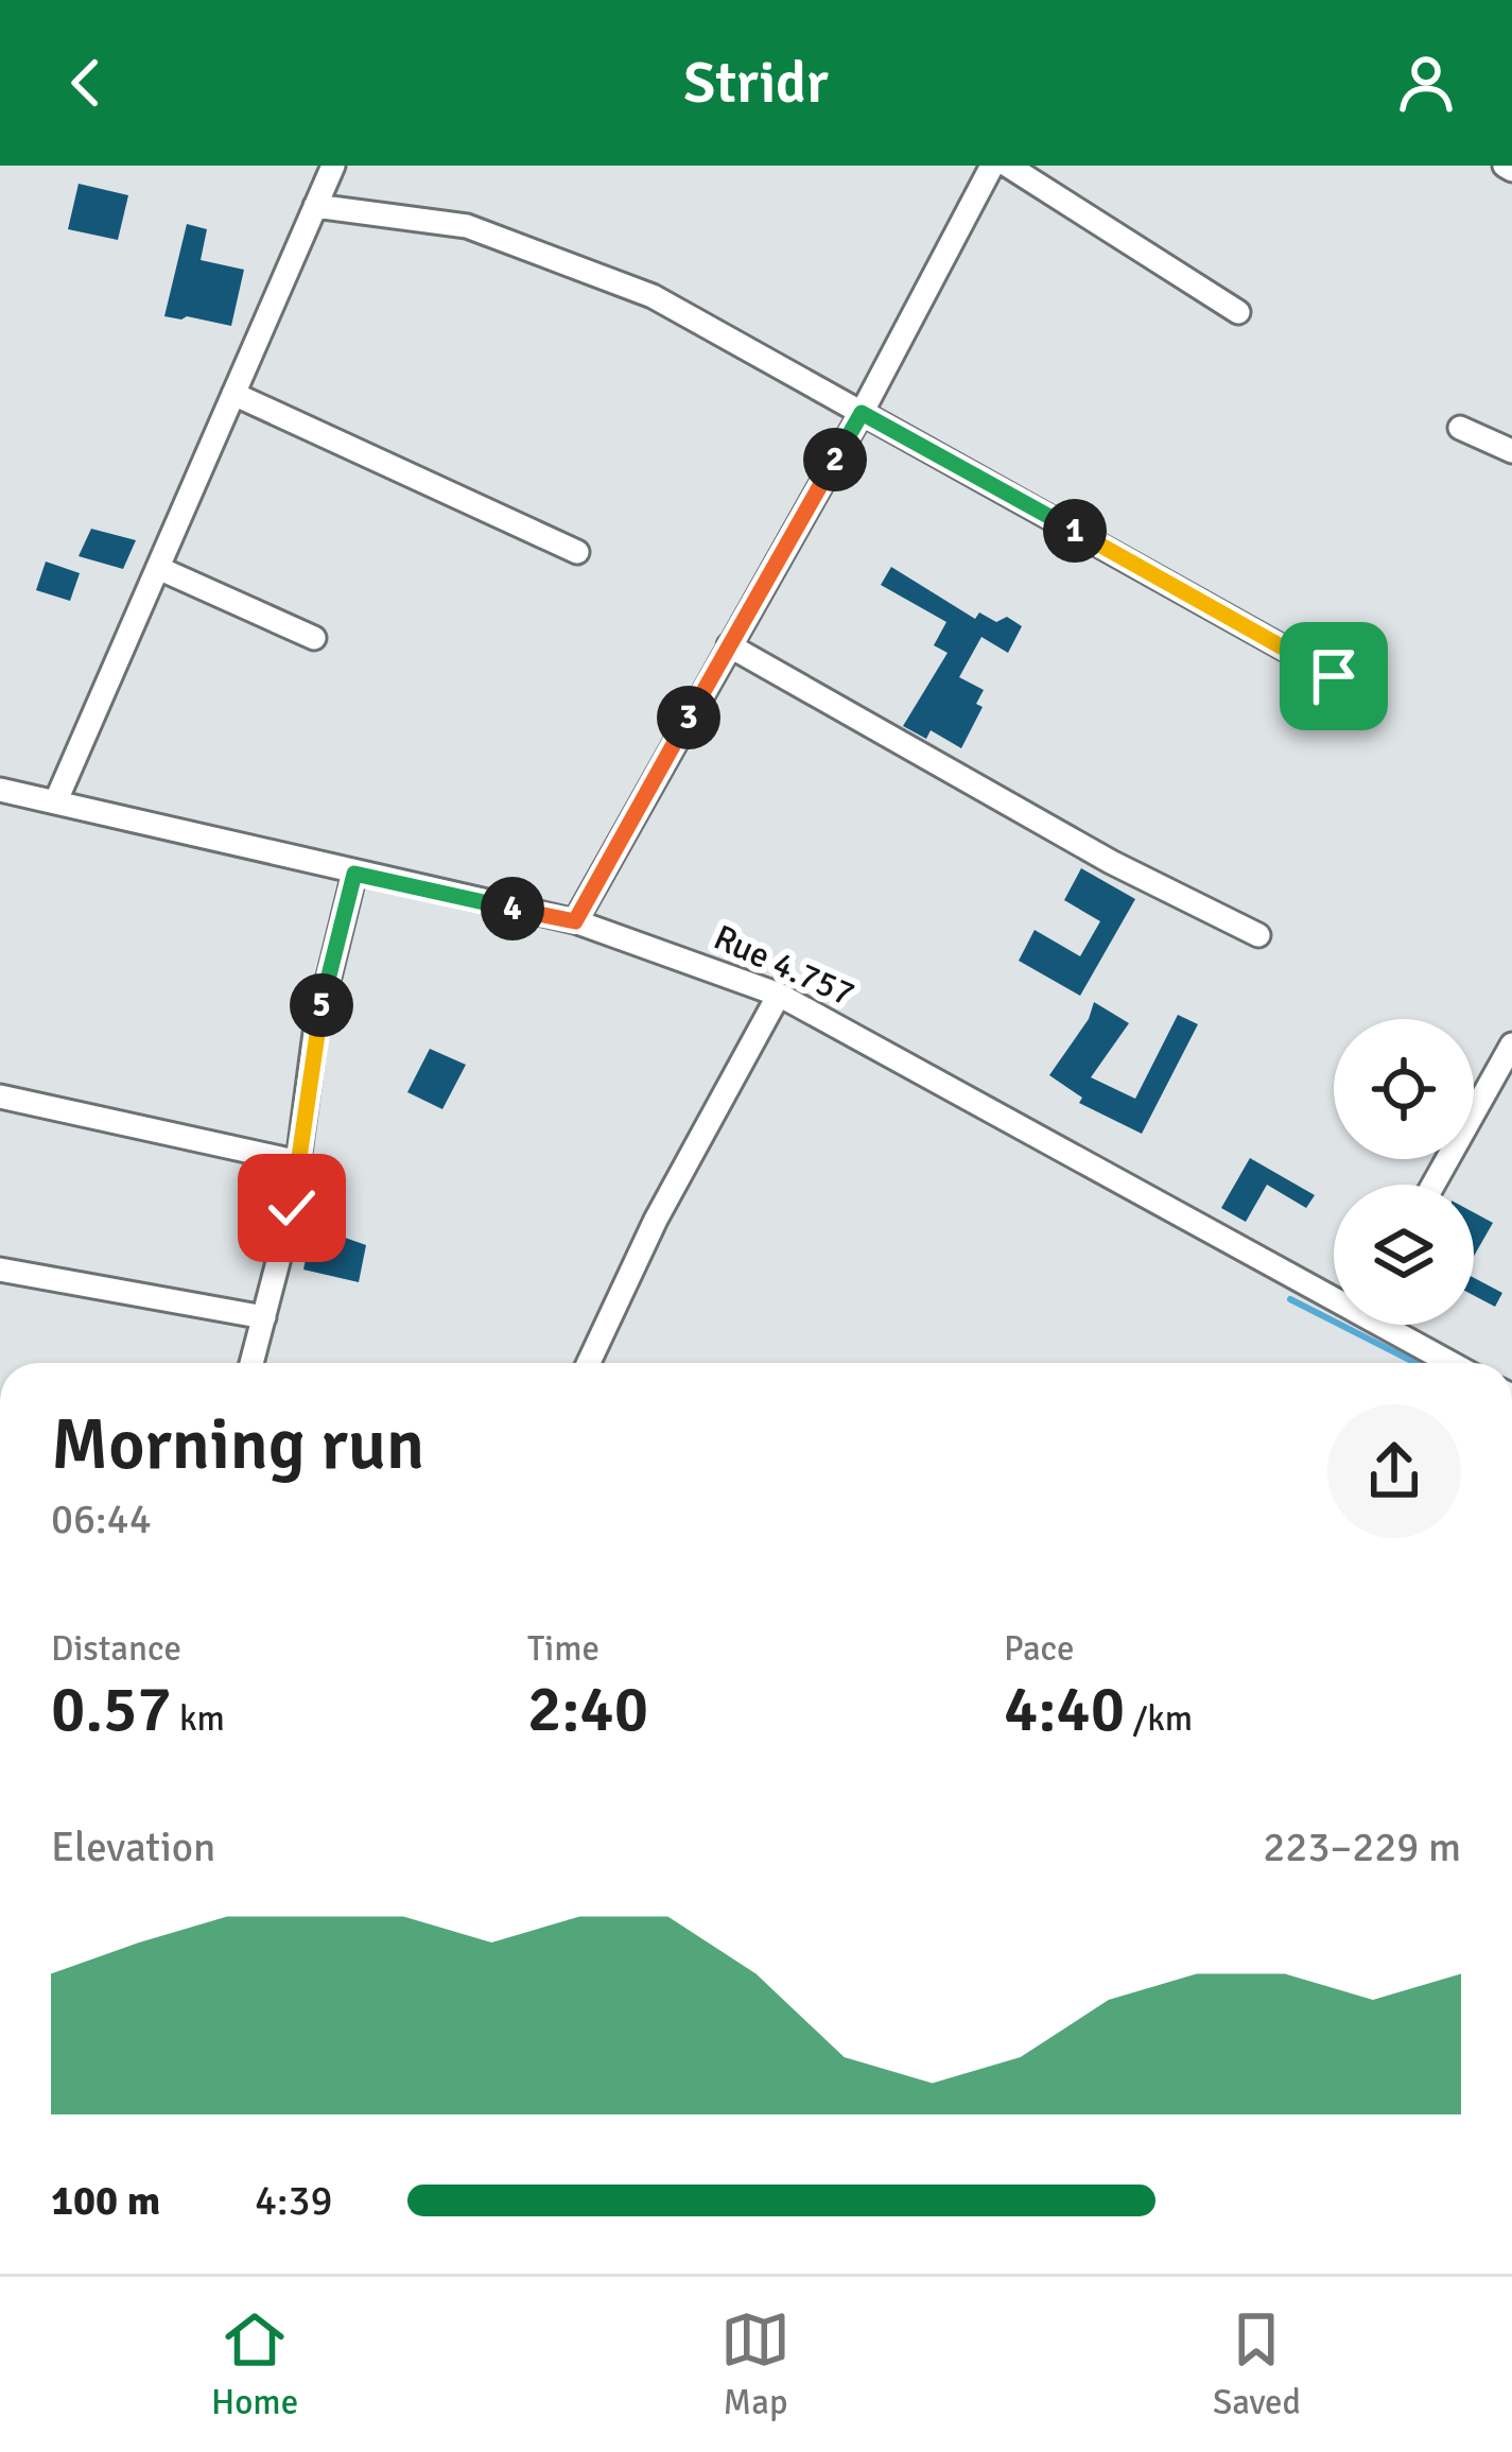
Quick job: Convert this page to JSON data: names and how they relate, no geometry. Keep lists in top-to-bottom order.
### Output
{
  "streets": {
    "street": ["Rue 4.757"]
  },
  "page": {
    "header": "Stridr",
    "pins": [
      "2",
      "1",
      "3",
      "4",
      "5"
    ],
    "heading": ["Morning run", "06:44"],
    "stats": [
      ["Distance", "0.57 km"],
      ["Time", "2:40"],
      ["Pace", "4:40 /km"]
    ],
    "chart": ["Elevation", "223–229 m"],
    "list": [
      {
        "name": "100 m",
        "note": "4:39"
      }
    ],
    "tabs": ["Home", "Map", "Saved"]
  }
}
